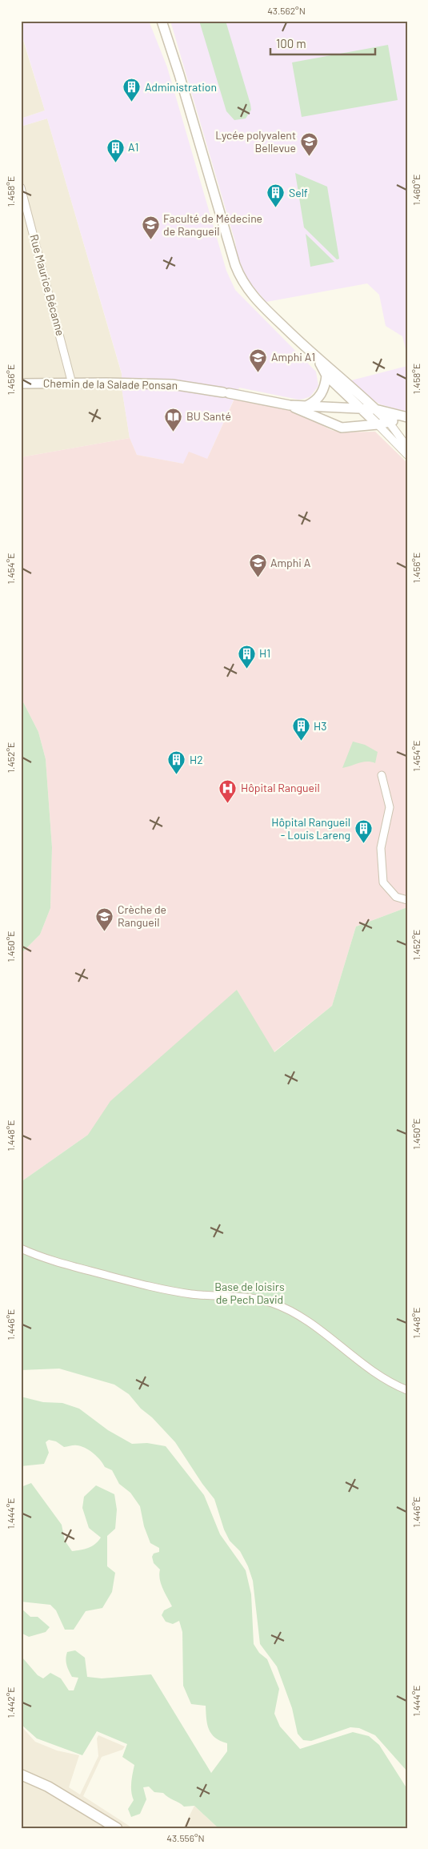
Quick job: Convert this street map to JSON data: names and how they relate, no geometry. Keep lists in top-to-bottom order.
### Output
{
  "streets": {
    "street": ["Rue Maurice Bécanne", "Chemin de la Salade Ponsan"]
  },
  "crossings": [
    ["Rue Maurice Bécanne", "Chemin de la Salade Ponsan"]
  ],
  "parks": ["Base de loisirs de Pech David"],
  "places": {
    "building": [
      "Administration",
      "A1",
      "Self",
      "H1",
      "H3",
      "H2",
      "Hôpital Rangueil - Louis Lareng"
    ],
    "school or university": [
      "Lycée polyvalent Bellevue",
      "Faculté de Médecine de Rangueil",
      "Amphi A1",
      "Amphi A",
      "Crèche de Rangueil"
    ],
    "library": ["BU Santé"],
    "hospital": ["Hôpital Rangueil"]
  },
  "scale_bar": "100 m",
  "coordinates": [
    "43.562°N",
    "1.460°E",
    "1.458°E",
    "1.456°E",
    "1.454°E",
    "1.452°E",
    "1.450°E",
    "1.448°E",
    "1.446°E",
    "1.444°E",
    "1.442°E",
    "43.556°N"
  ]
}
